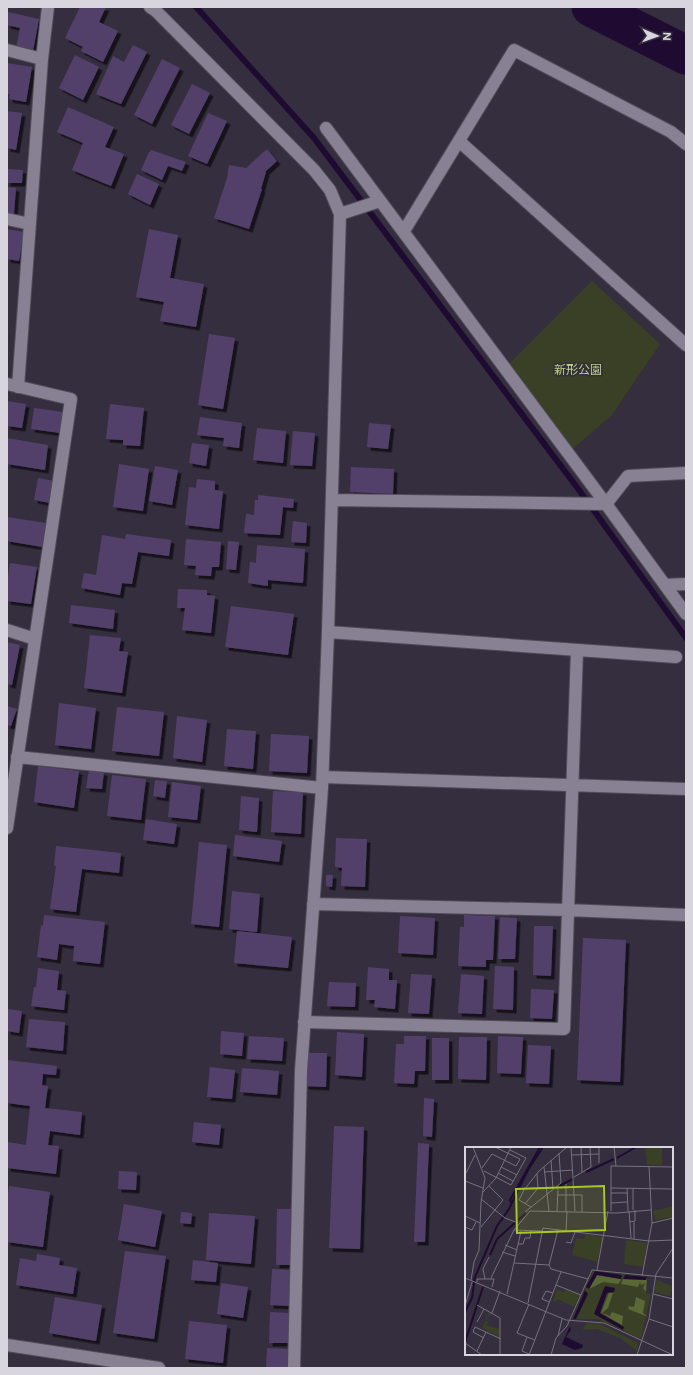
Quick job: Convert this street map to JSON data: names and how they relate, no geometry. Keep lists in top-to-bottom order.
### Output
{
  "parks": ["新形公園"],
  "north": "right"
}
